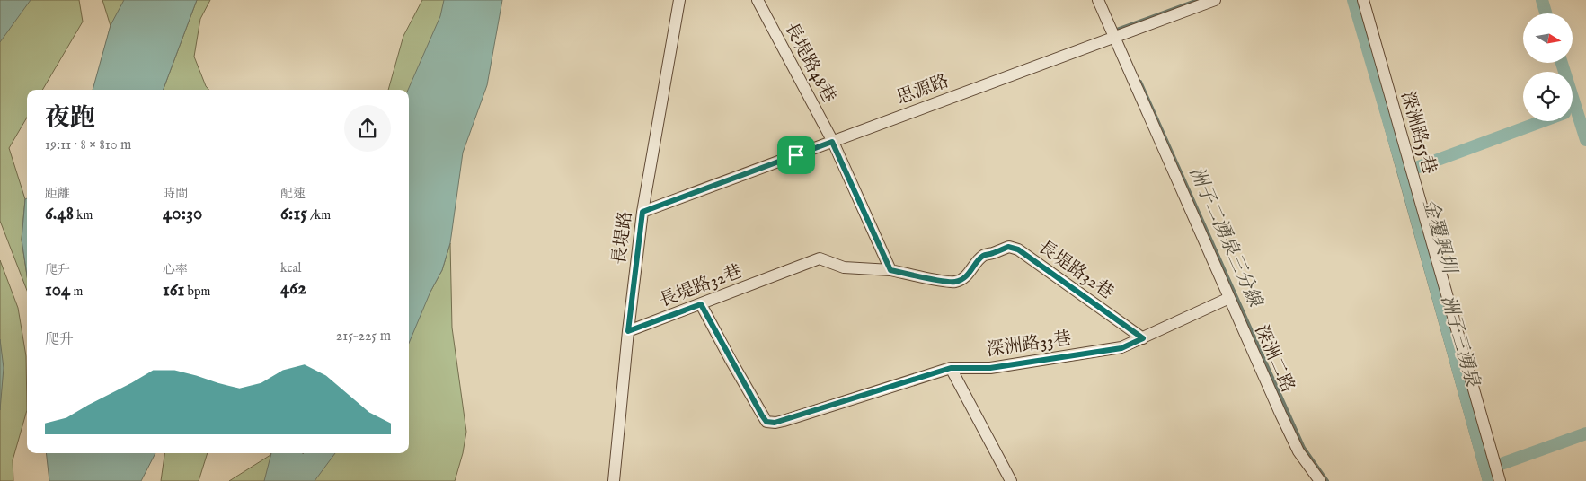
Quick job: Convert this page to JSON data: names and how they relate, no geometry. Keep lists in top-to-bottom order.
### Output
{
  "streets": {
    "street": [
      "長堤路48巷",
      "思源路",
      "深洲路55巷",
      "長堤路",
      "長堤路32巷",
      "深洲路33巷",
      "深洲二路"
    ]
  },
  "crossings": [
    ["長堤路48巷", "思源路"],
    ["思源路", "長堤路"],
    ["思源路", "深洲二路"],
    ["長堤路", "長堤路32巷"],
    ["長堤路32巷", "深洲路33巷"],
    ["深洲路33巷", "深洲二路"]
  ],
  "water": ["金覆興圳", "洲子二湧泉三分線", "洲子三湧泉"],
  "north": "right",
  "page": {
    "heading": ["夜跑", "19:11 · 8 × 810 m"],
    "stats": [
      ["距離", "6.48 km"],
      ["時間", "40:30"],
      ["配速", "6:15 /km"],
      ["爬升", "104 m"],
      ["心率", "161 bpm"],
      ["kcal", "462"]
    ],
    "chart": ["爬升", "215–225 m"]
  }
}
